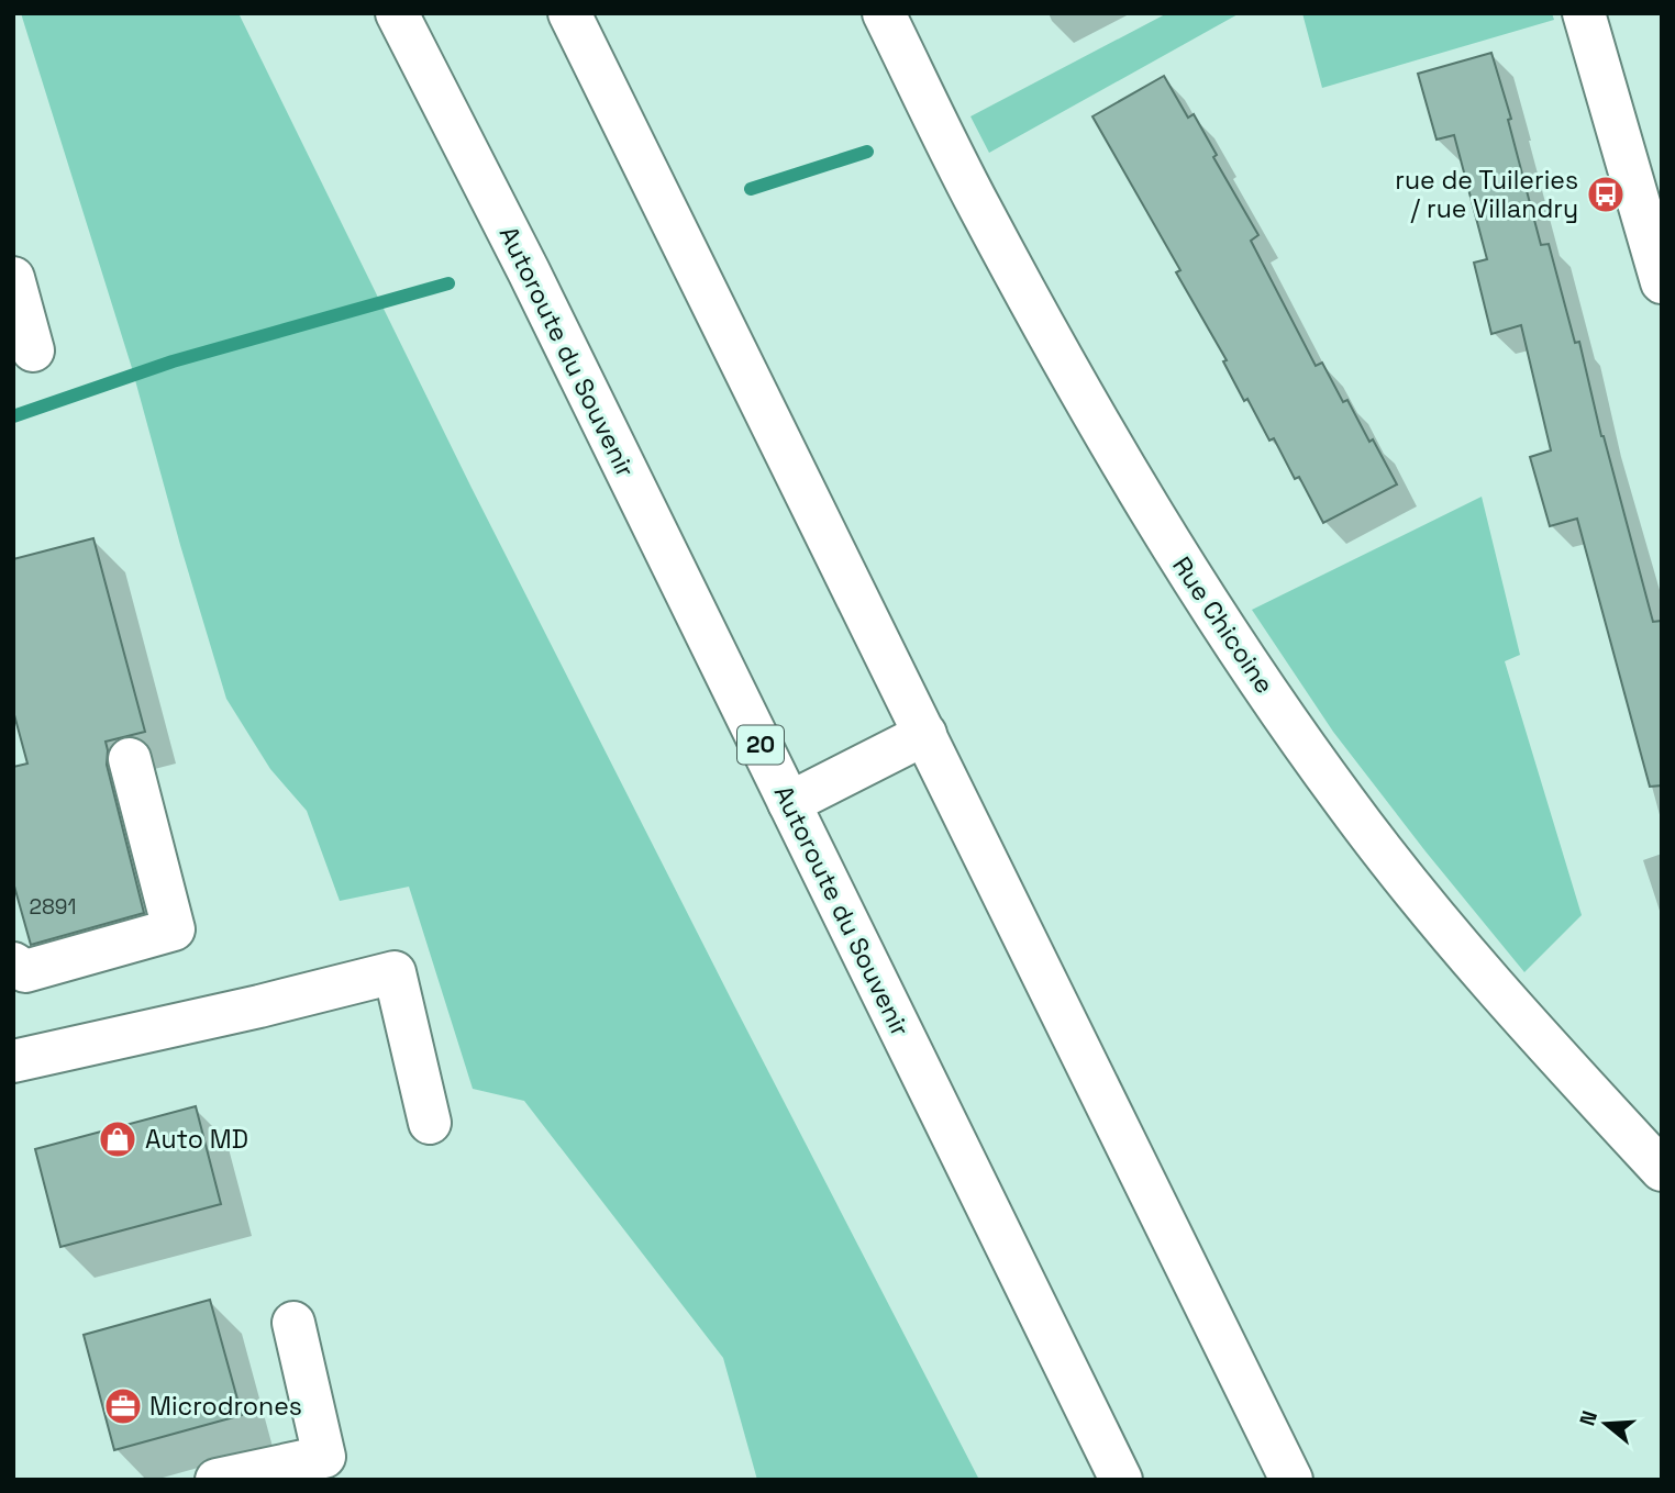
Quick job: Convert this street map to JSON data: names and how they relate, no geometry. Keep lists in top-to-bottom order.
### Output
{
  "streets": {
    "main road": ["Autoroute du Souvenir", "Rue Chicoine", "20"]
  },
  "places": {
    "bus stop": ["rue de Tuileries / rue Villandry"],
    "shop": ["Auto MD"],
    "office": ["Microdrones"]
  },
  "house_numbers": ["2891"],
  "north": "left"
}
